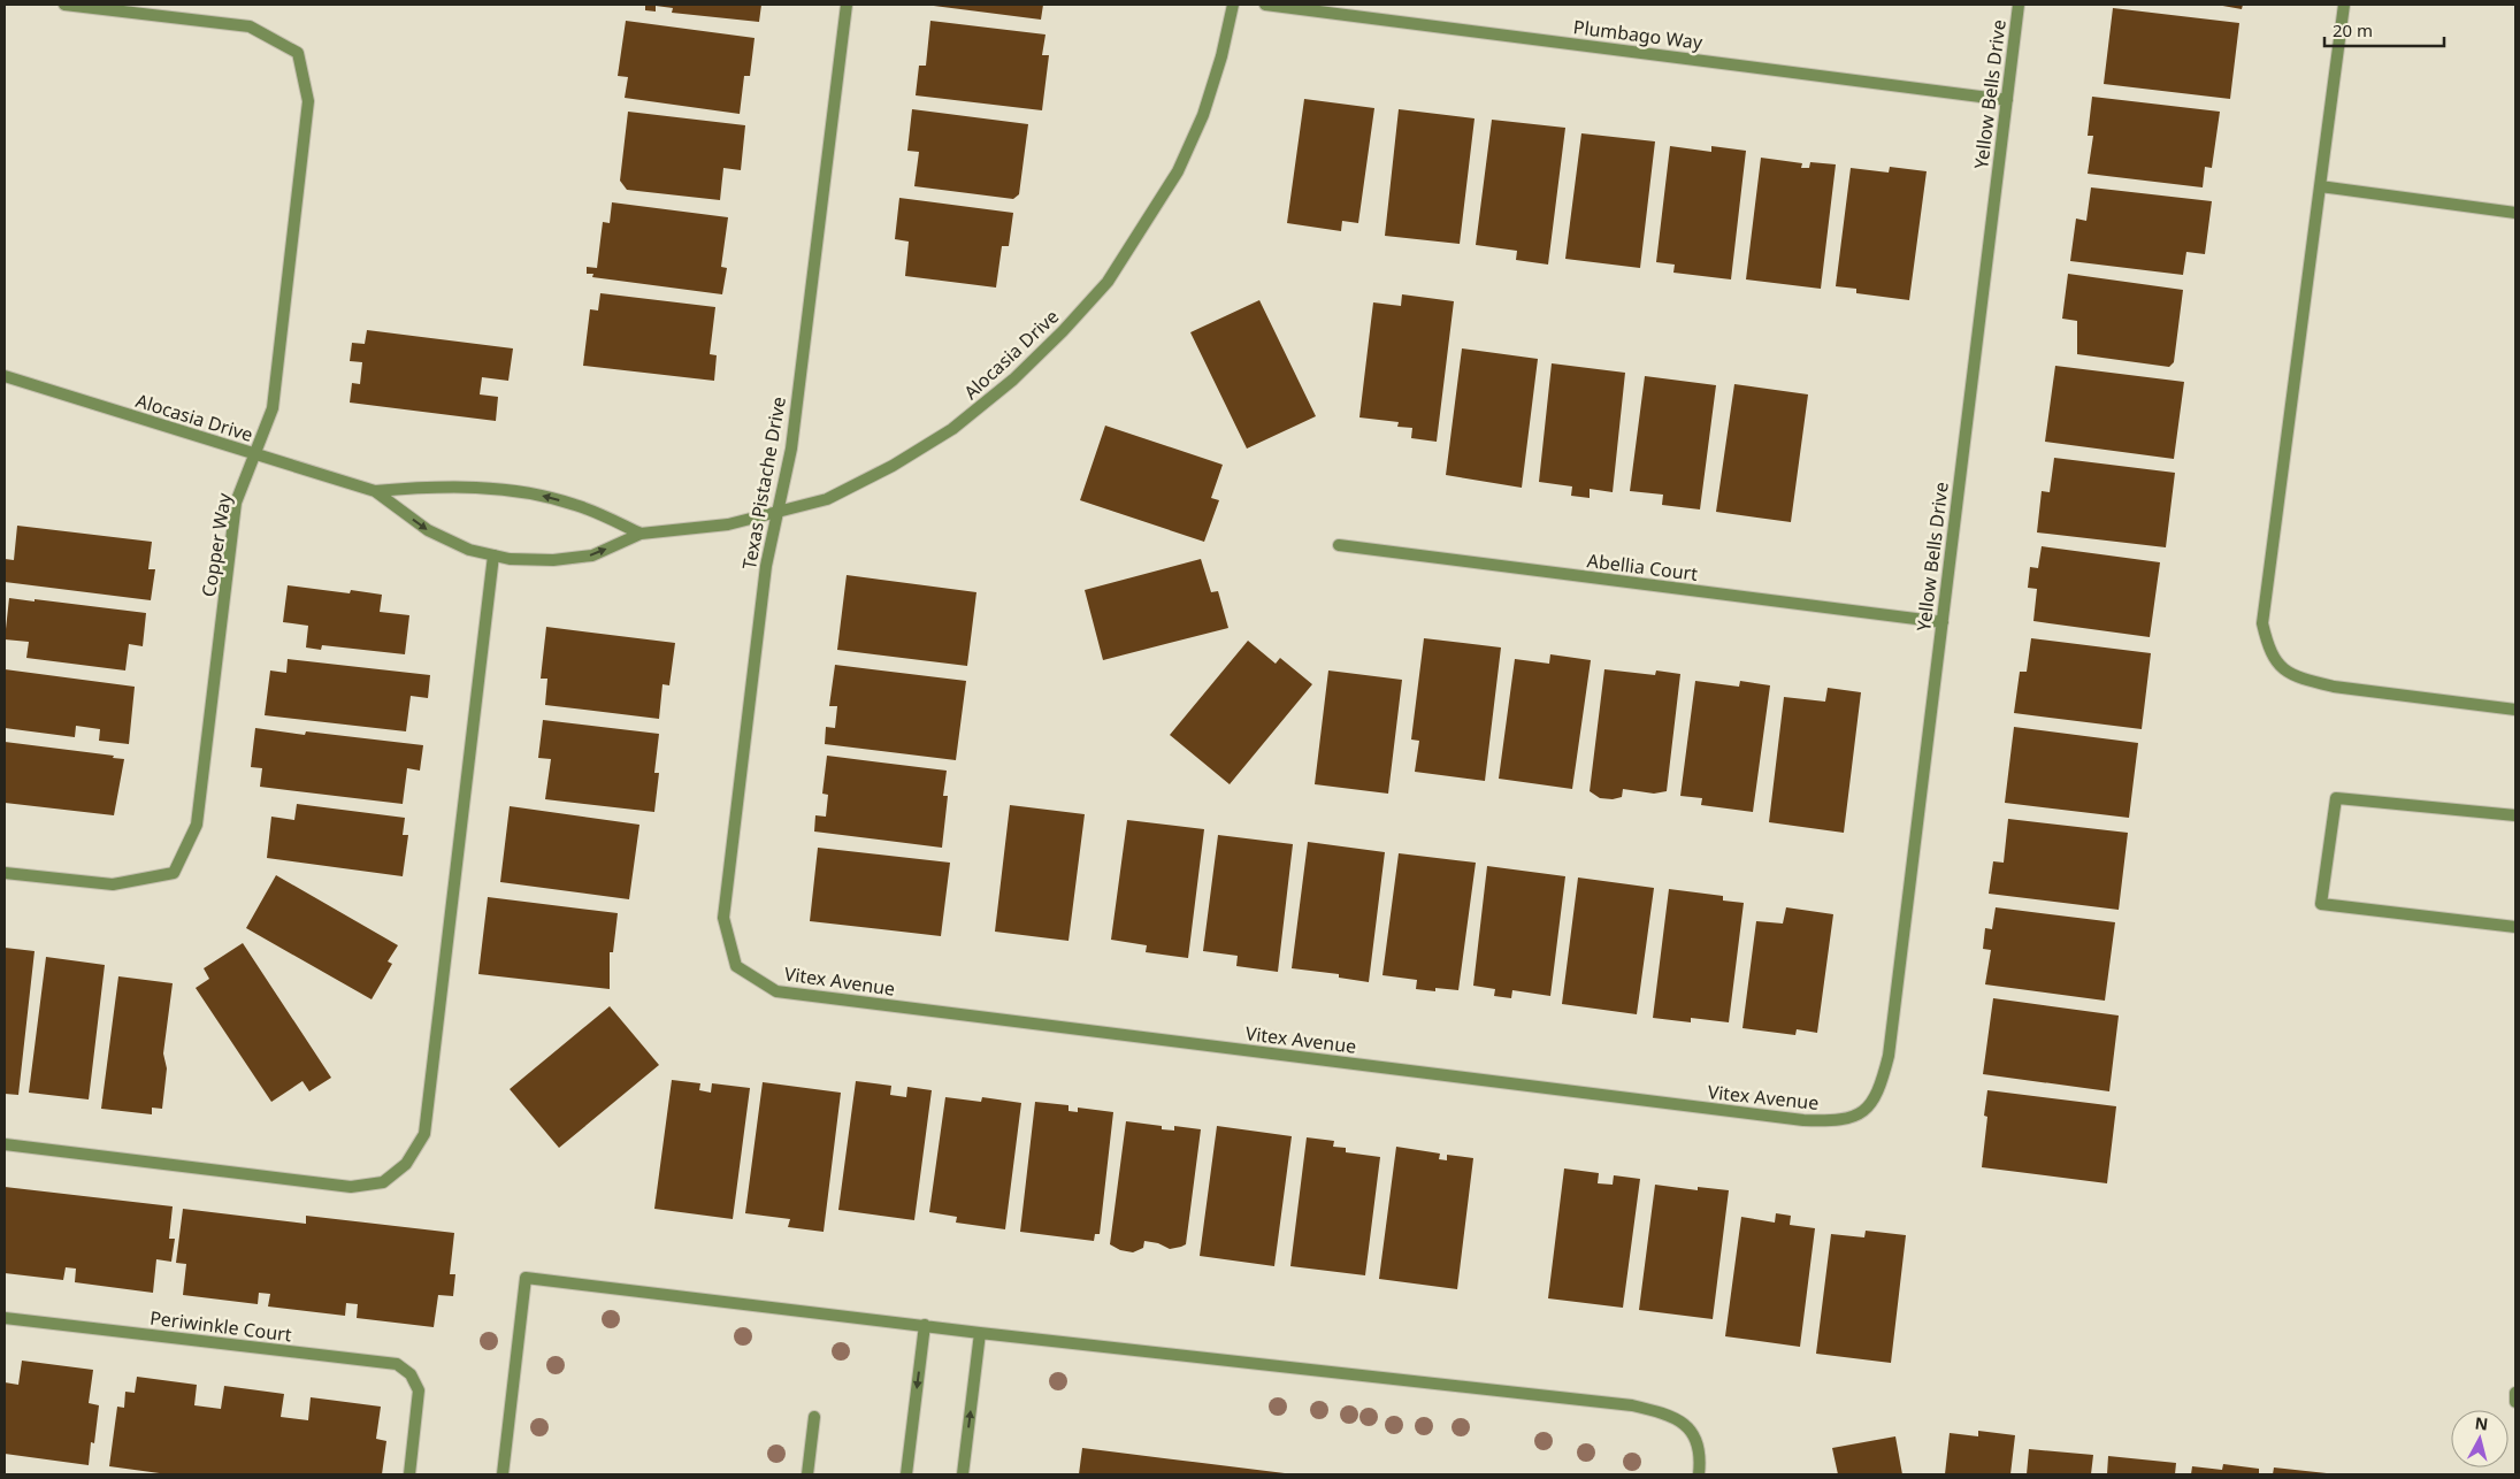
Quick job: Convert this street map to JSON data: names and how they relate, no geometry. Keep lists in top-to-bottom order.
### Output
{
  "streets": {
    "street": [
      "Plumbago Way",
      "Yellow Bells Drive",
      "Alocasia Drive",
      "Texas Pistache Drive",
      "Copper Way",
      "Abellia Court",
      "Vitex Avenue",
      "Periwinkle Court"
    ]
  },
  "crossings": [
    ["Plumbago Way", "Yellow Bells Drive"],
    ["Yellow Bells Drive", "Abellia Court"],
    ["Yellow Bells Drive", "Vitex Avenue"],
    ["Alocasia Drive", "Texas Pistache Drive"],
    ["Alocasia Drive", "Copper Way"],
    ["Texas Pistache Drive", "Vitex Avenue"]
  ],
  "scale_bar": "20 m",
  "north": "top"
}
